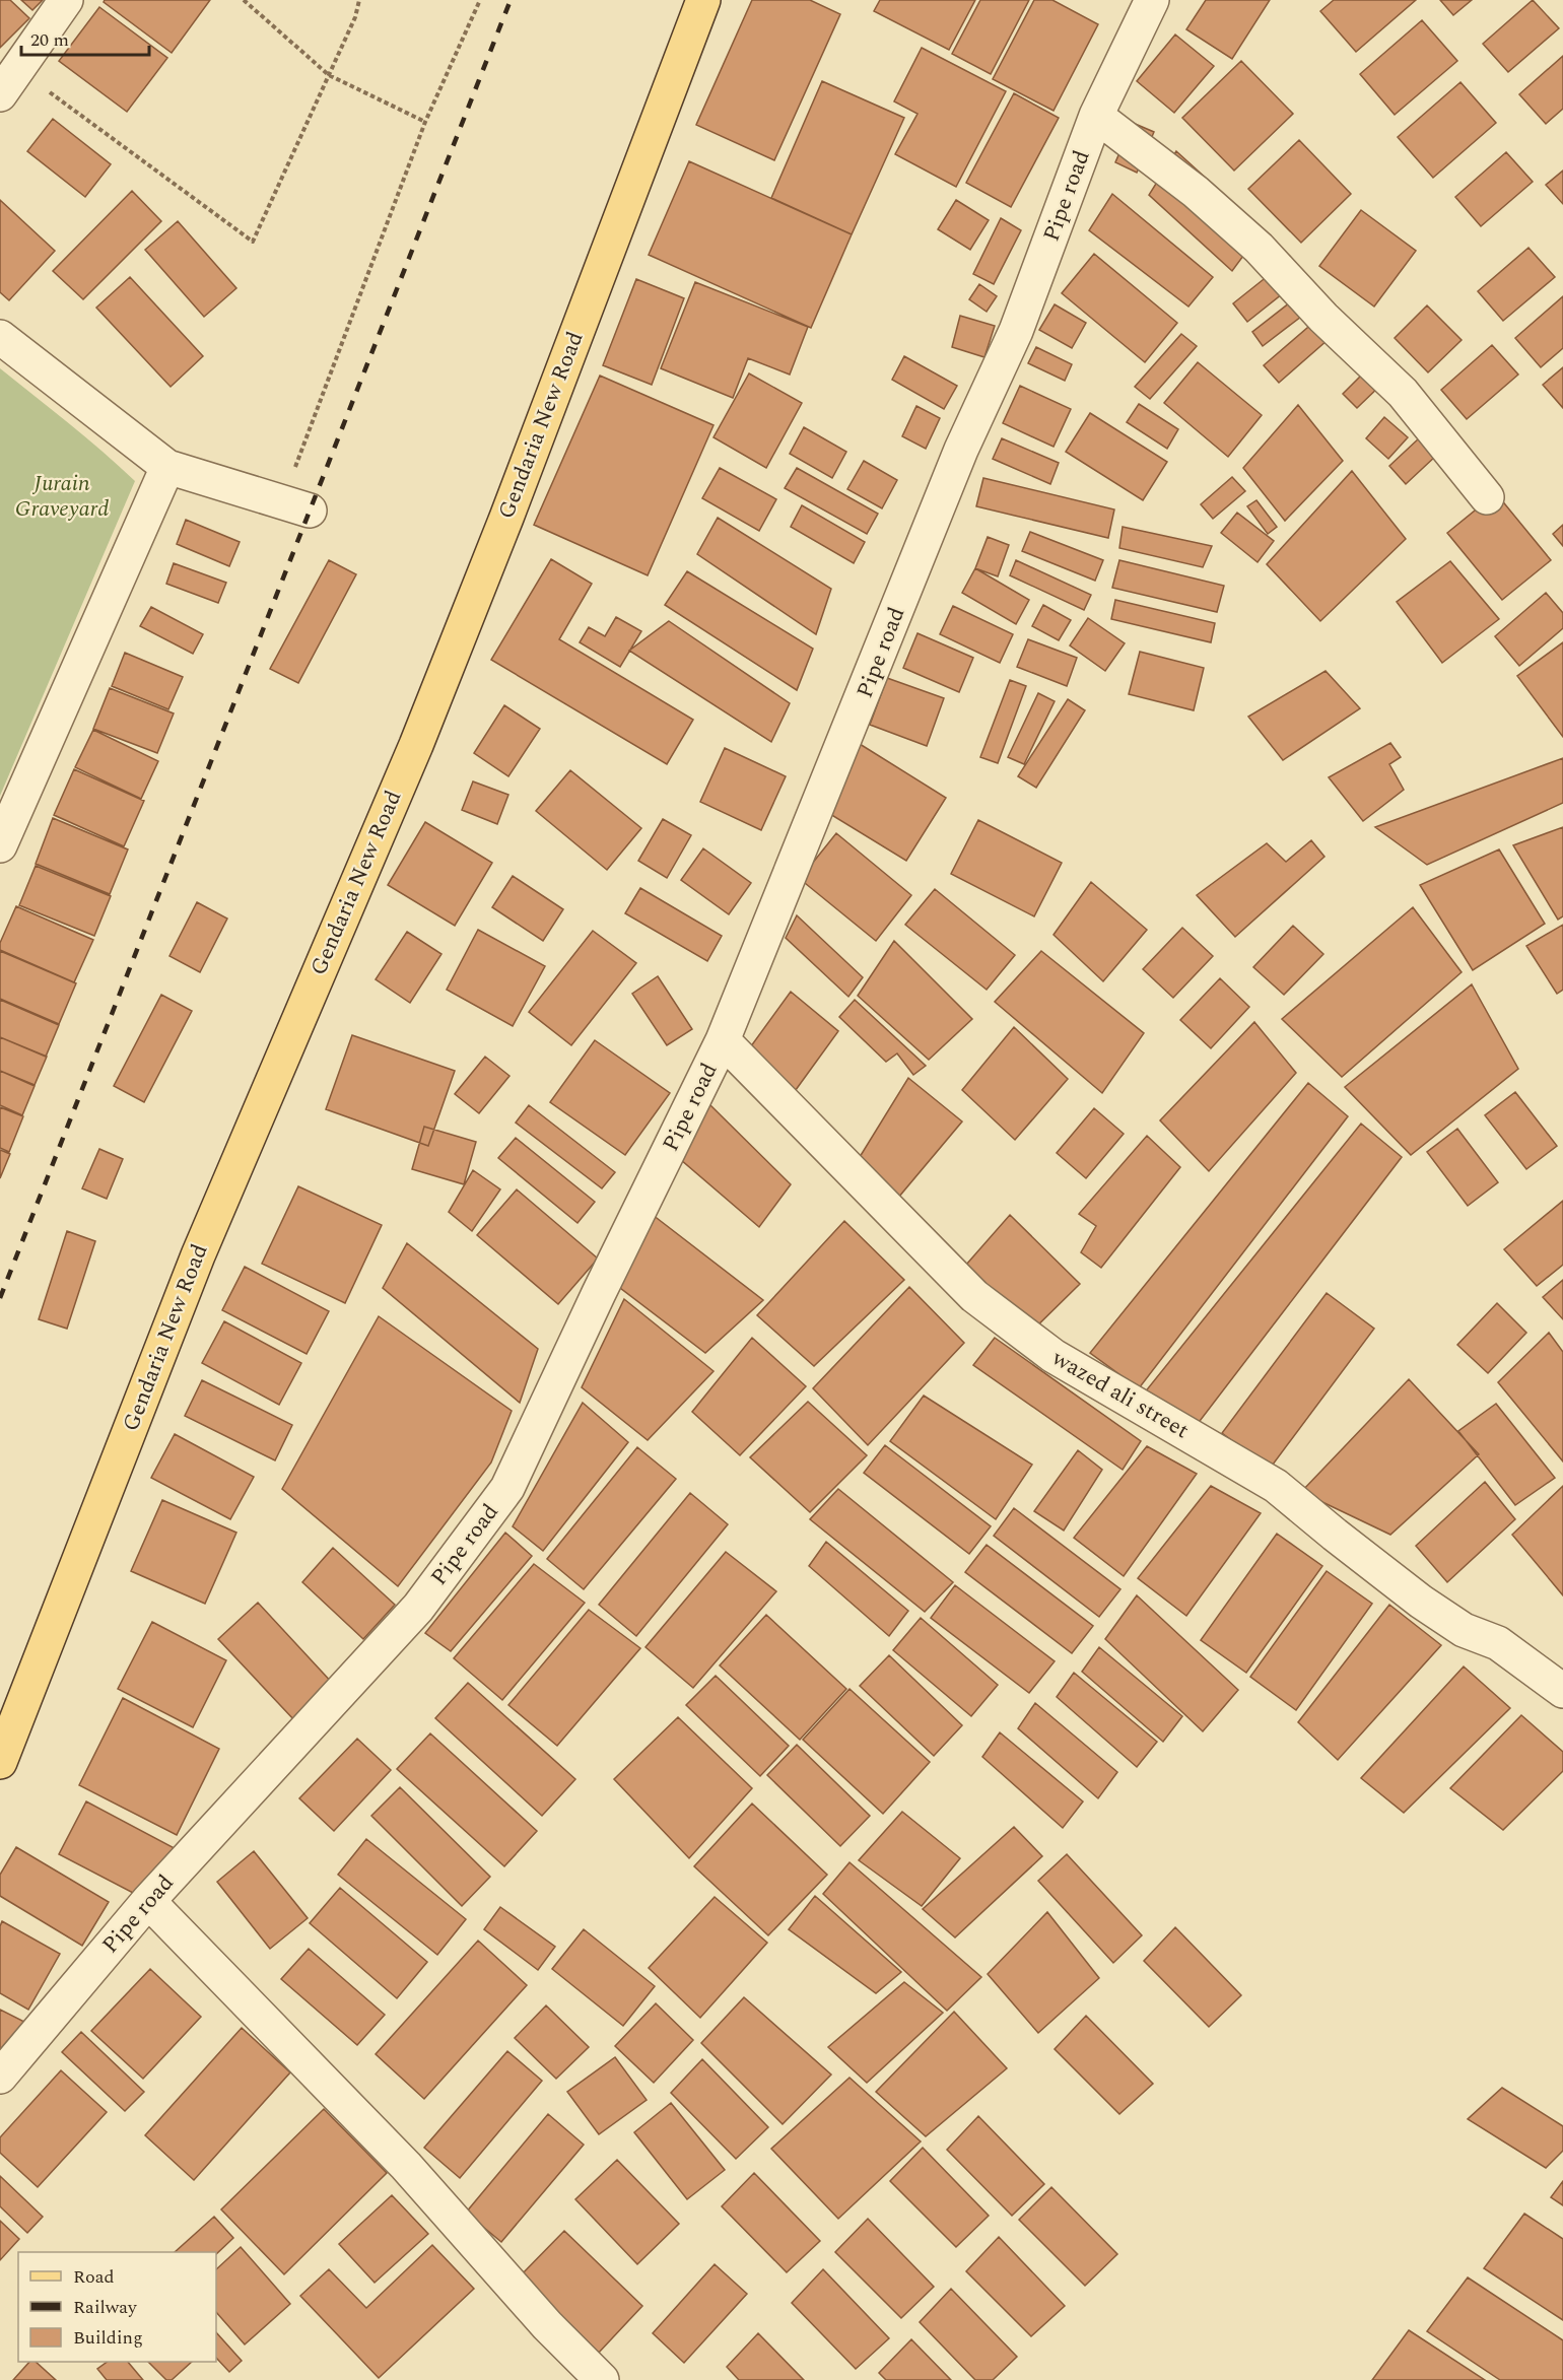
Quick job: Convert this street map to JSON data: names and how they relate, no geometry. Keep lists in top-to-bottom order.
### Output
{
  "streets": {
    "main road": ["Gendaria New Road"],
    "street": ["Pipe road", "wazed ali street"]
  },
  "crossings": [
    ["Pipe road", "wazed ali street"]
  ],
  "parks": ["Jurain Graveyard"],
  "legend": ["Road", "Railway", "Building"],
  "scale_bar": "20 m"
}
